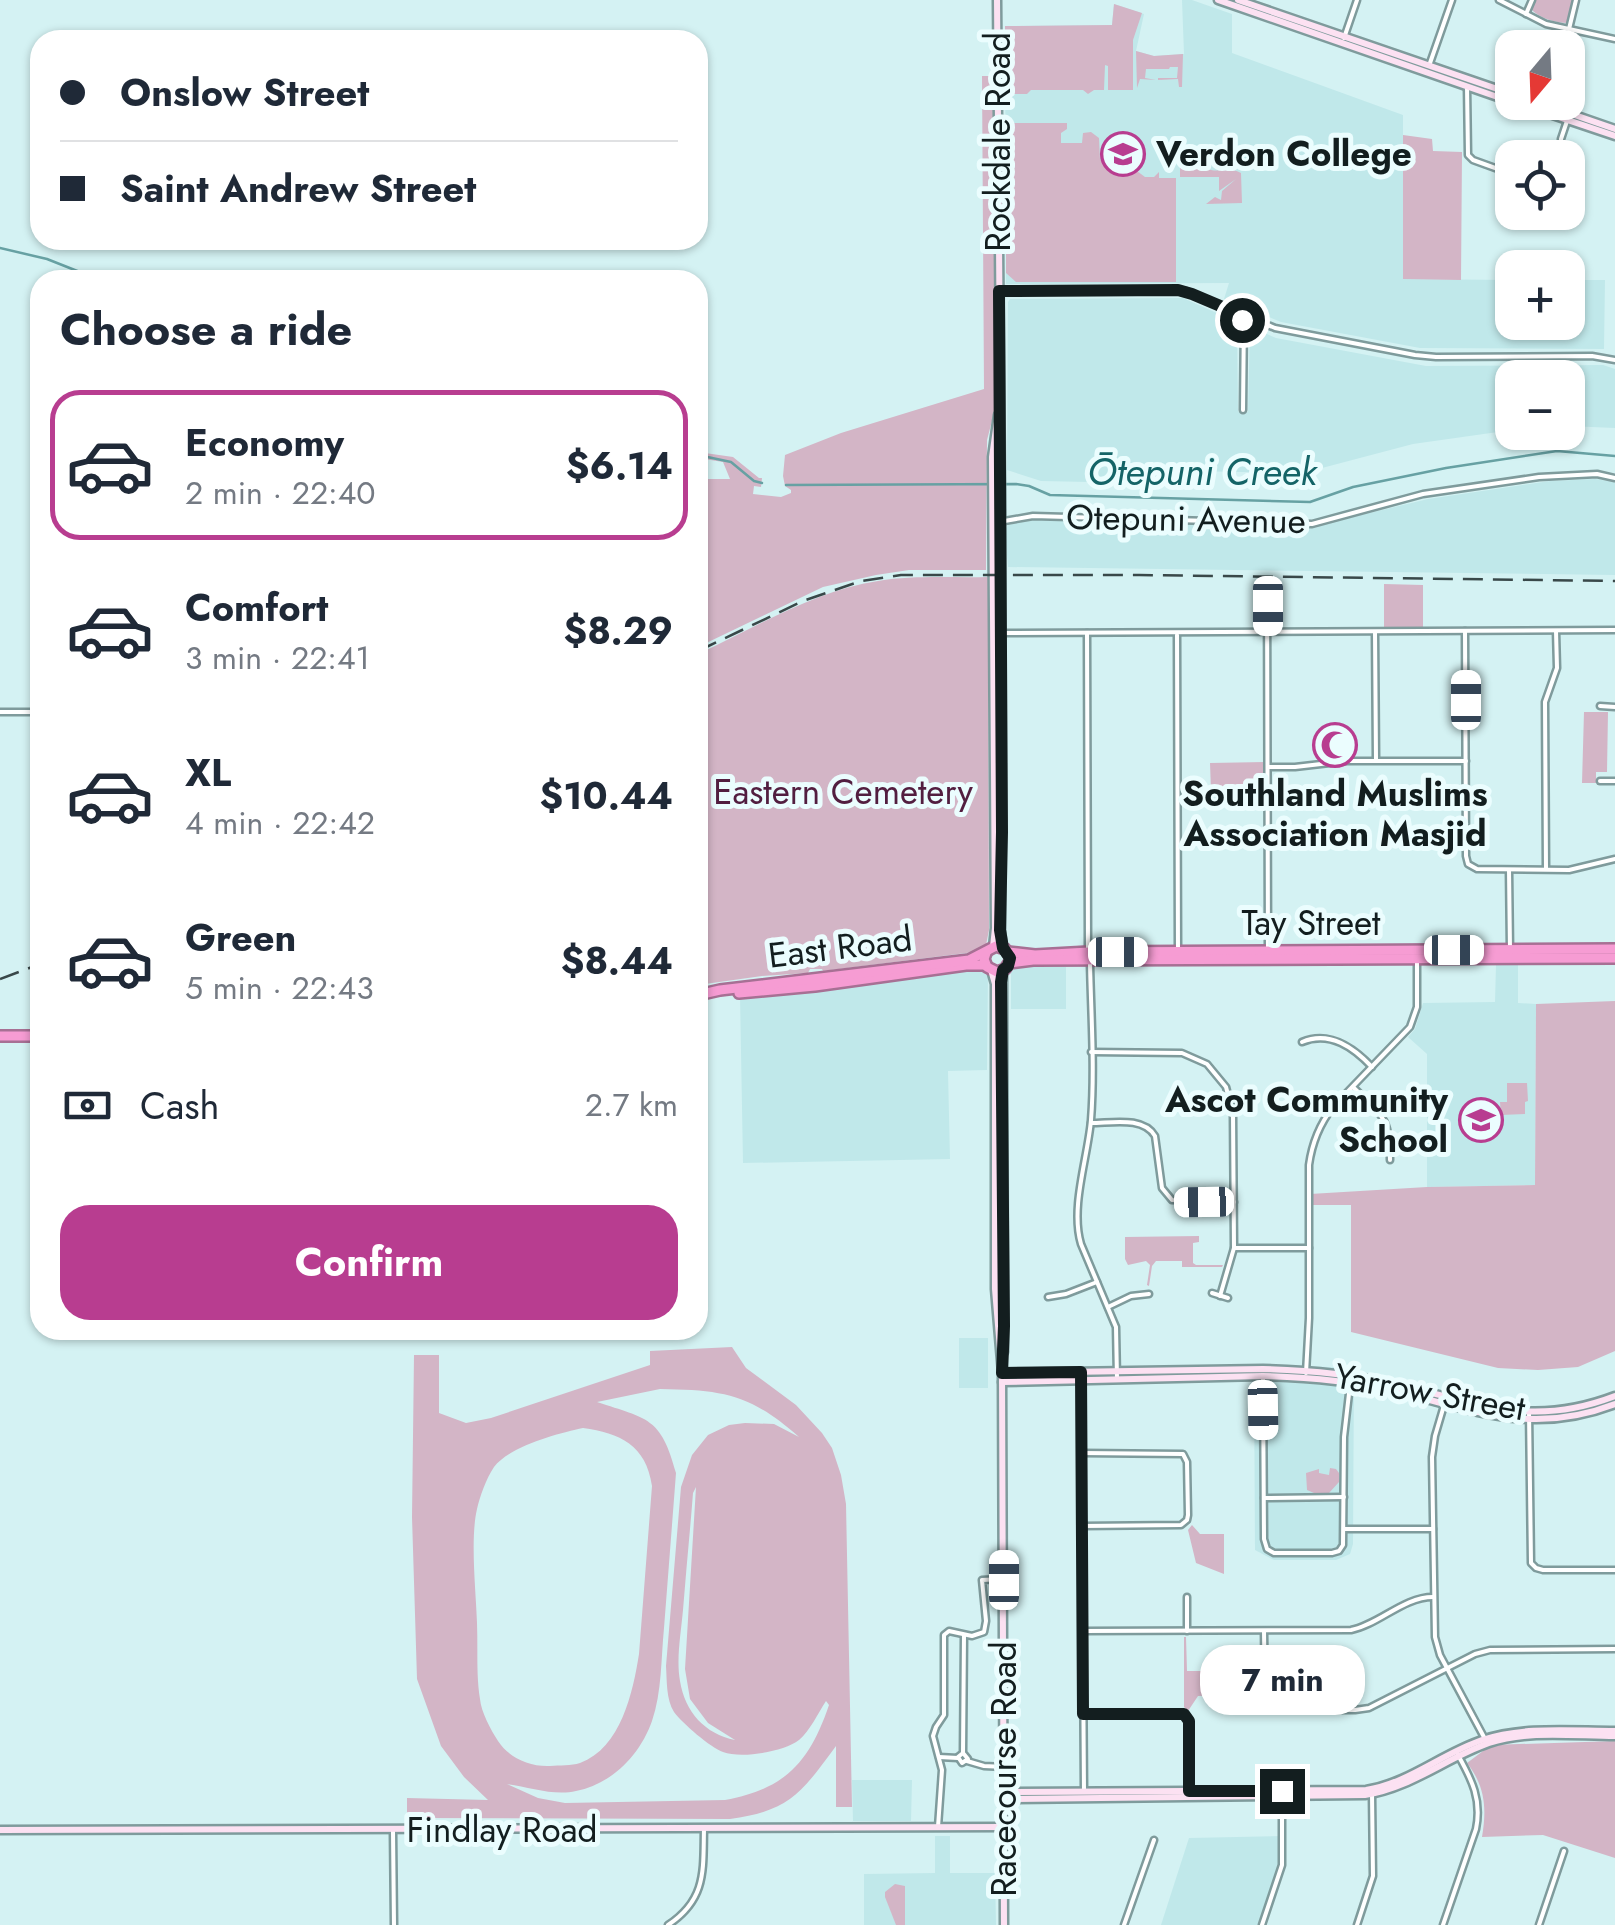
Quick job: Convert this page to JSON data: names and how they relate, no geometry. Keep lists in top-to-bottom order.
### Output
{
  "streets": {
    "highway": ["Tay Street", "East Road"],
    "street": [
      "Rockdale Road",
      "Otepuni Avenue",
      "Yarrow Street",
      "Racecourse Road",
      "Findlay Road"
    ]
  },
  "crossings": [
    ["Rockdale Road", "Otepuni Avenue"],
    ["Rockdale Road", "Tay Street"],
    ["Rockdale Road", "East Road"],
    ["Rockdale Road", "Racecourse Road"],
    ["Tay Street", "East Road"],
    ["Tay Street", "Racecourse Road"],
    ["East Road", "Racecourse Road"],
    ["Yarrow Street", "Racecourse Road"],
    ["Racecourse Road", "Findlay Road"]
  ],
  "water": ["Ōtepuni Creek"],
  "parks": ["Eastern Cemetery"],
  "places": {
    "school or university": ["Verdon College", "Ascot Community School"],
    "mosque": ["Southland Muslims Association Masjid"]
  },
  "north": "bottom",
  "page": {
    "map_buttons": ["+", "−"],
    "banner": ["Onslow Street", "Saint Andrew Street"],
    "heading": "Choose a ride",
    "list": [
      {
        "name": "Economy",
        "note": "2 min · 22:40",
        "value": "$6.14"
      },
      {
        "name": "Comfort",
        "note": "3 min · 22:41",
        "value": "$8.29"
      },
      {
        "name": "XL",
        "note": "4 min · 22:42",
        "value": "$10.44"
      },
      {
        "name": "Green",
        "note": "5 min · 22:43",
        "value": "$8.44"
      }
    ],
    "pay": ["Cash", "2.7 km"],
    "buttons": "Confirm",
    "bubble": "7 min"
  }
}
